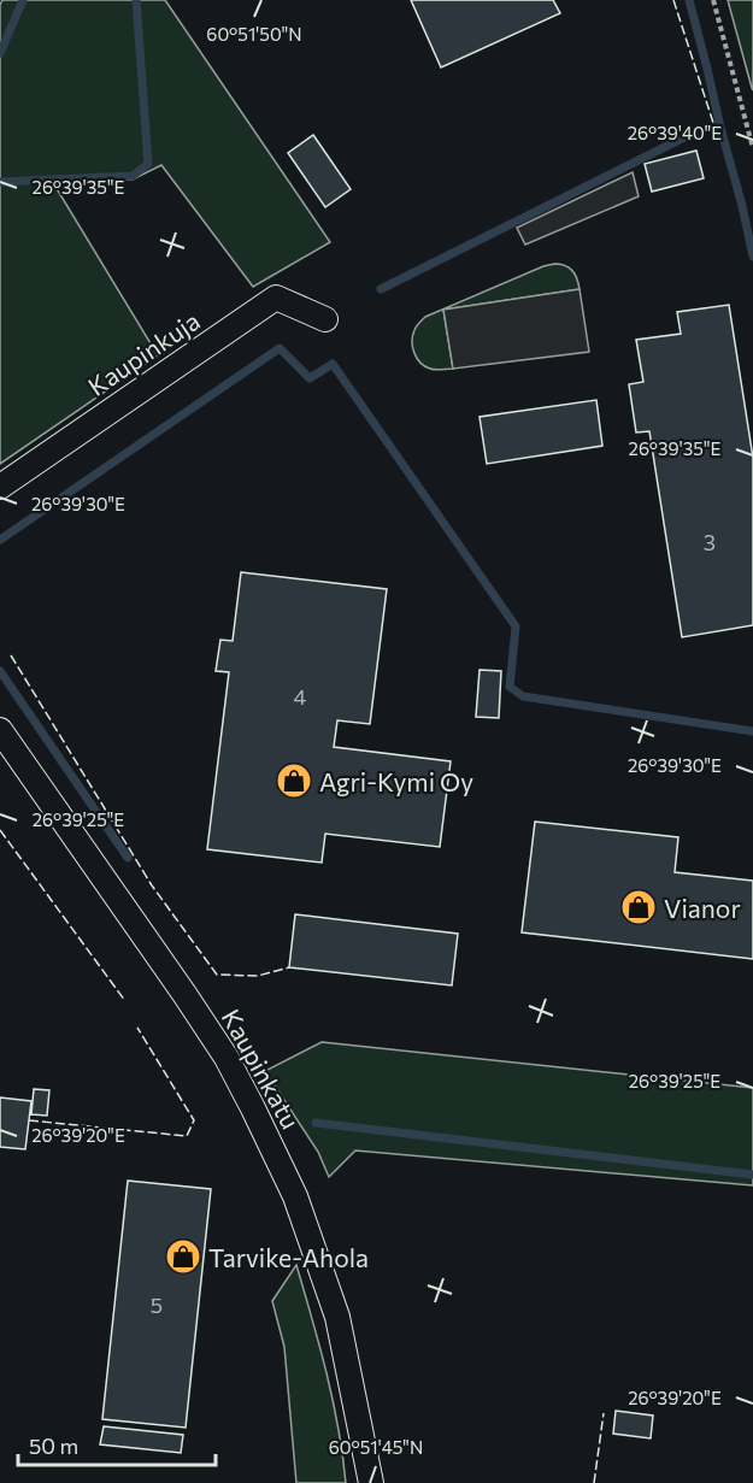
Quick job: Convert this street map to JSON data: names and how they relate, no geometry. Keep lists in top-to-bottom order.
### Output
{
  "streets": {
    "street": ["Kaupinkuja", "Kaupinkatu"]
  },
  "places": {
    "shop": ["Agri-Kymi Oy", "Vianor", "Tarvike-Ahola"]
  },
  "house_numbers": ["3", "4", "5"],
  "scale_bar": "50 m",
  "coordinates": [
    "60°51'50\"N",
    "26°39'40\"E",
    "26°39'35\"E",
    "26°39'30\"E",
    "26°39'25\"E",
    "26°39'20\"E",
    "60°51'45\"N"
  ]
}
